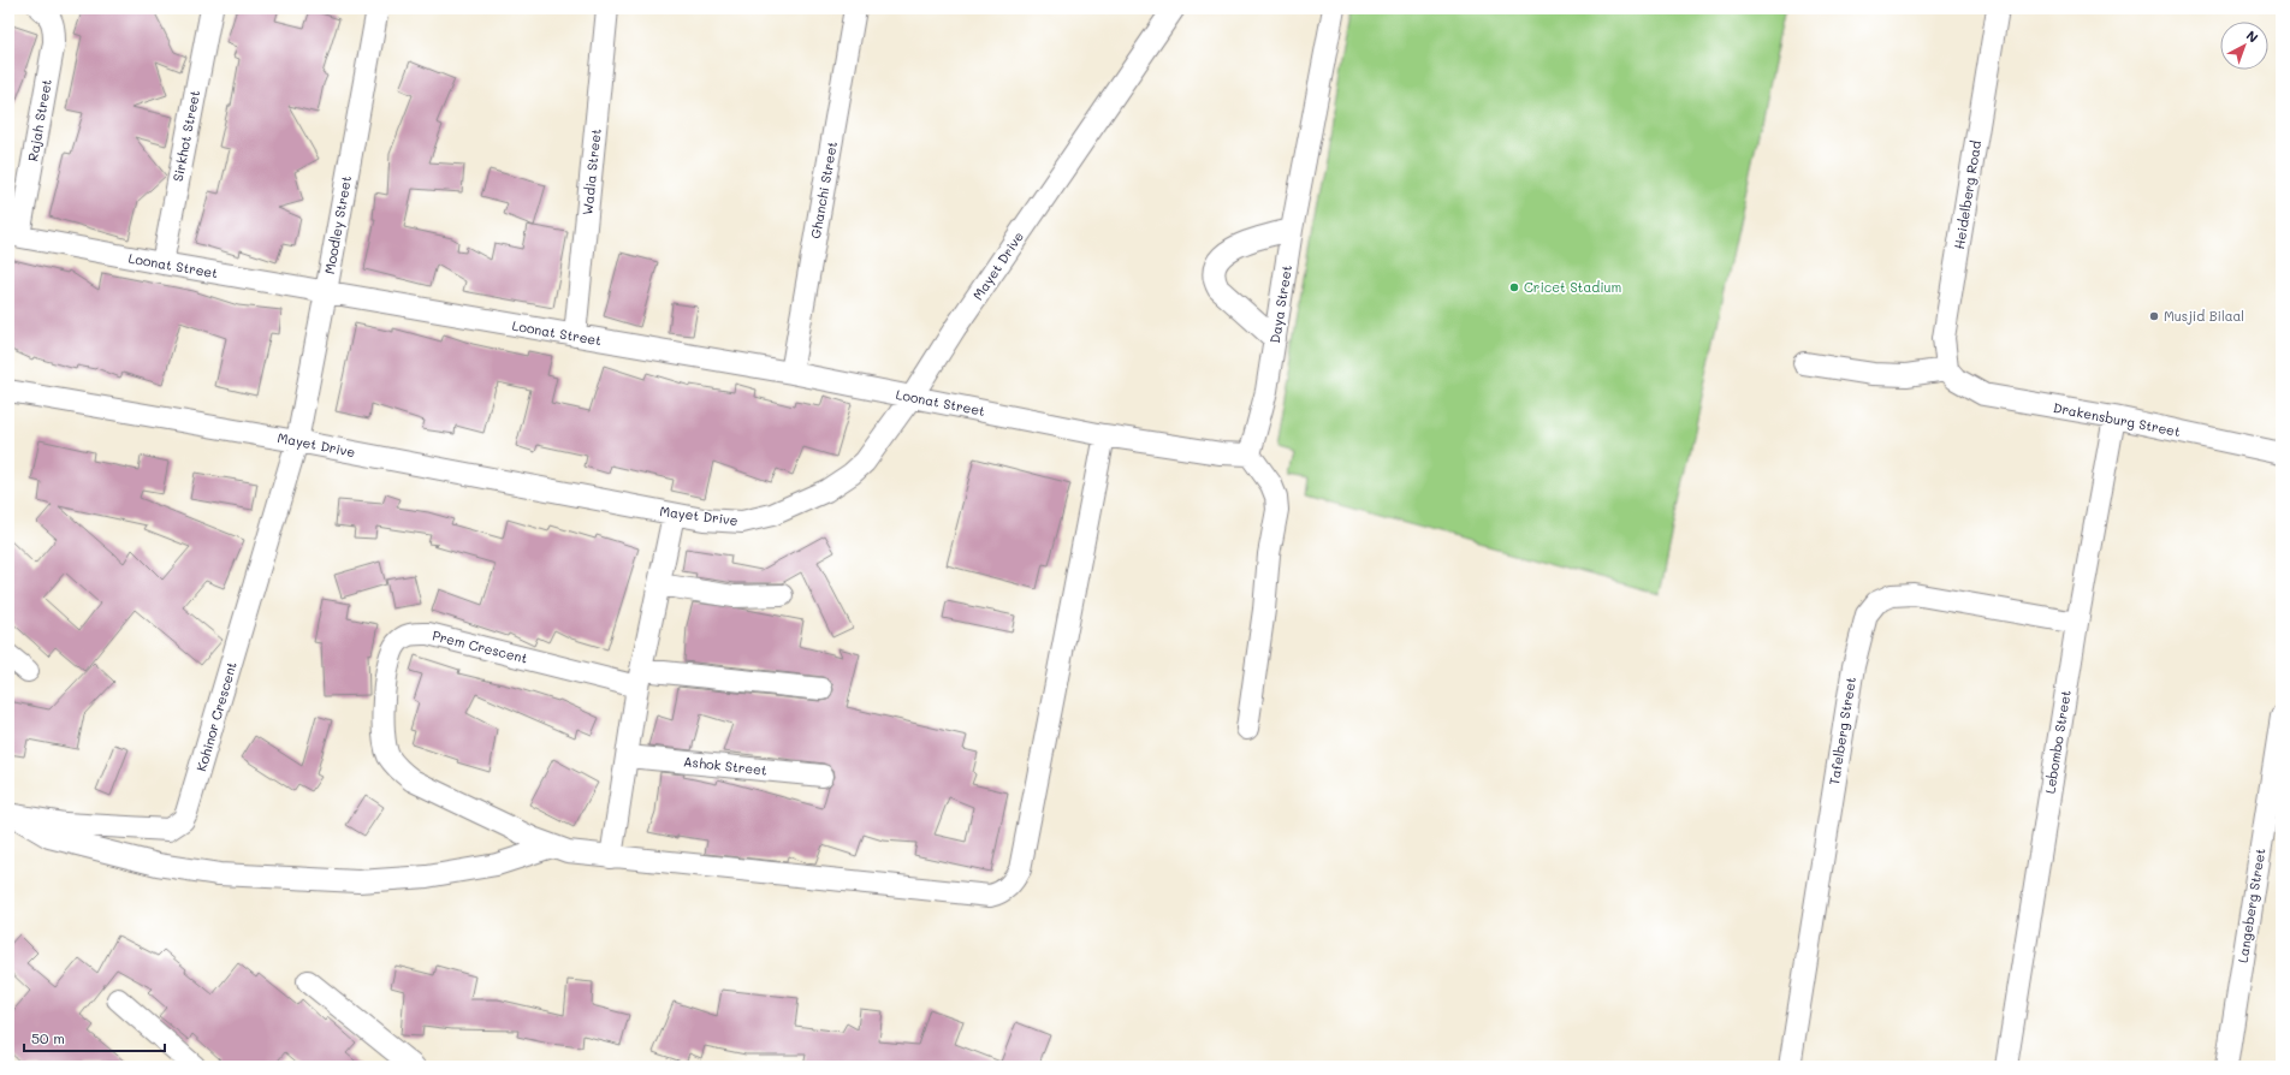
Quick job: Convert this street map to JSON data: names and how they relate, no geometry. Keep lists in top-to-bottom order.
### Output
{
  "streets": {
    "street": [
      "Rajah Street",
      "Sirkhot Street",
      "Wadia Street",
      "Ghanchi Street",
      "Heidelberg Road",
      "Moodley Street",
      "Loonat Street",
      "Mayet Drive",
      "Daya Street",
      "Drakensburg Street",
      "Prem Crescent",
      "Kohinor Crescent",
      "Tafelberg Street",
      "Lebombo Street",
      "Ashok Street",
      "Langeberg Street"
    ]
  },
  "crossings": [
    ["Rajah Street", "Loonat Street"],
    ["Sirkhot Street", "Loonat Street"],
    ["Wadia Street", "Loonat Street"],
    ["Ghanchi Street", "Loonat Street"],
    ["Heidelberg Road", "Drakensburg Street"],
    ["Moodley Street", "Loonat Street"],
    ["Moodley Street", "Mayet Drive"],
    ["Moodley Street", "Kohinor Crescent"],
    ["Loonat Street", "Mayet Drive"],
    ["Loonat Street", "Prem Crescent"],
    ["Mayet Drive", "Kohinor Crescent"],
    ["Drakensburg Street", "Lebombo Street"],
    ["Tafelberg Street", "Lebombo Street"]
  ],
  "places": ["Cricet Stadium", "Musjid Bilaal"],
  "scale_bar": "50 m",
  "north": "top right"
}
